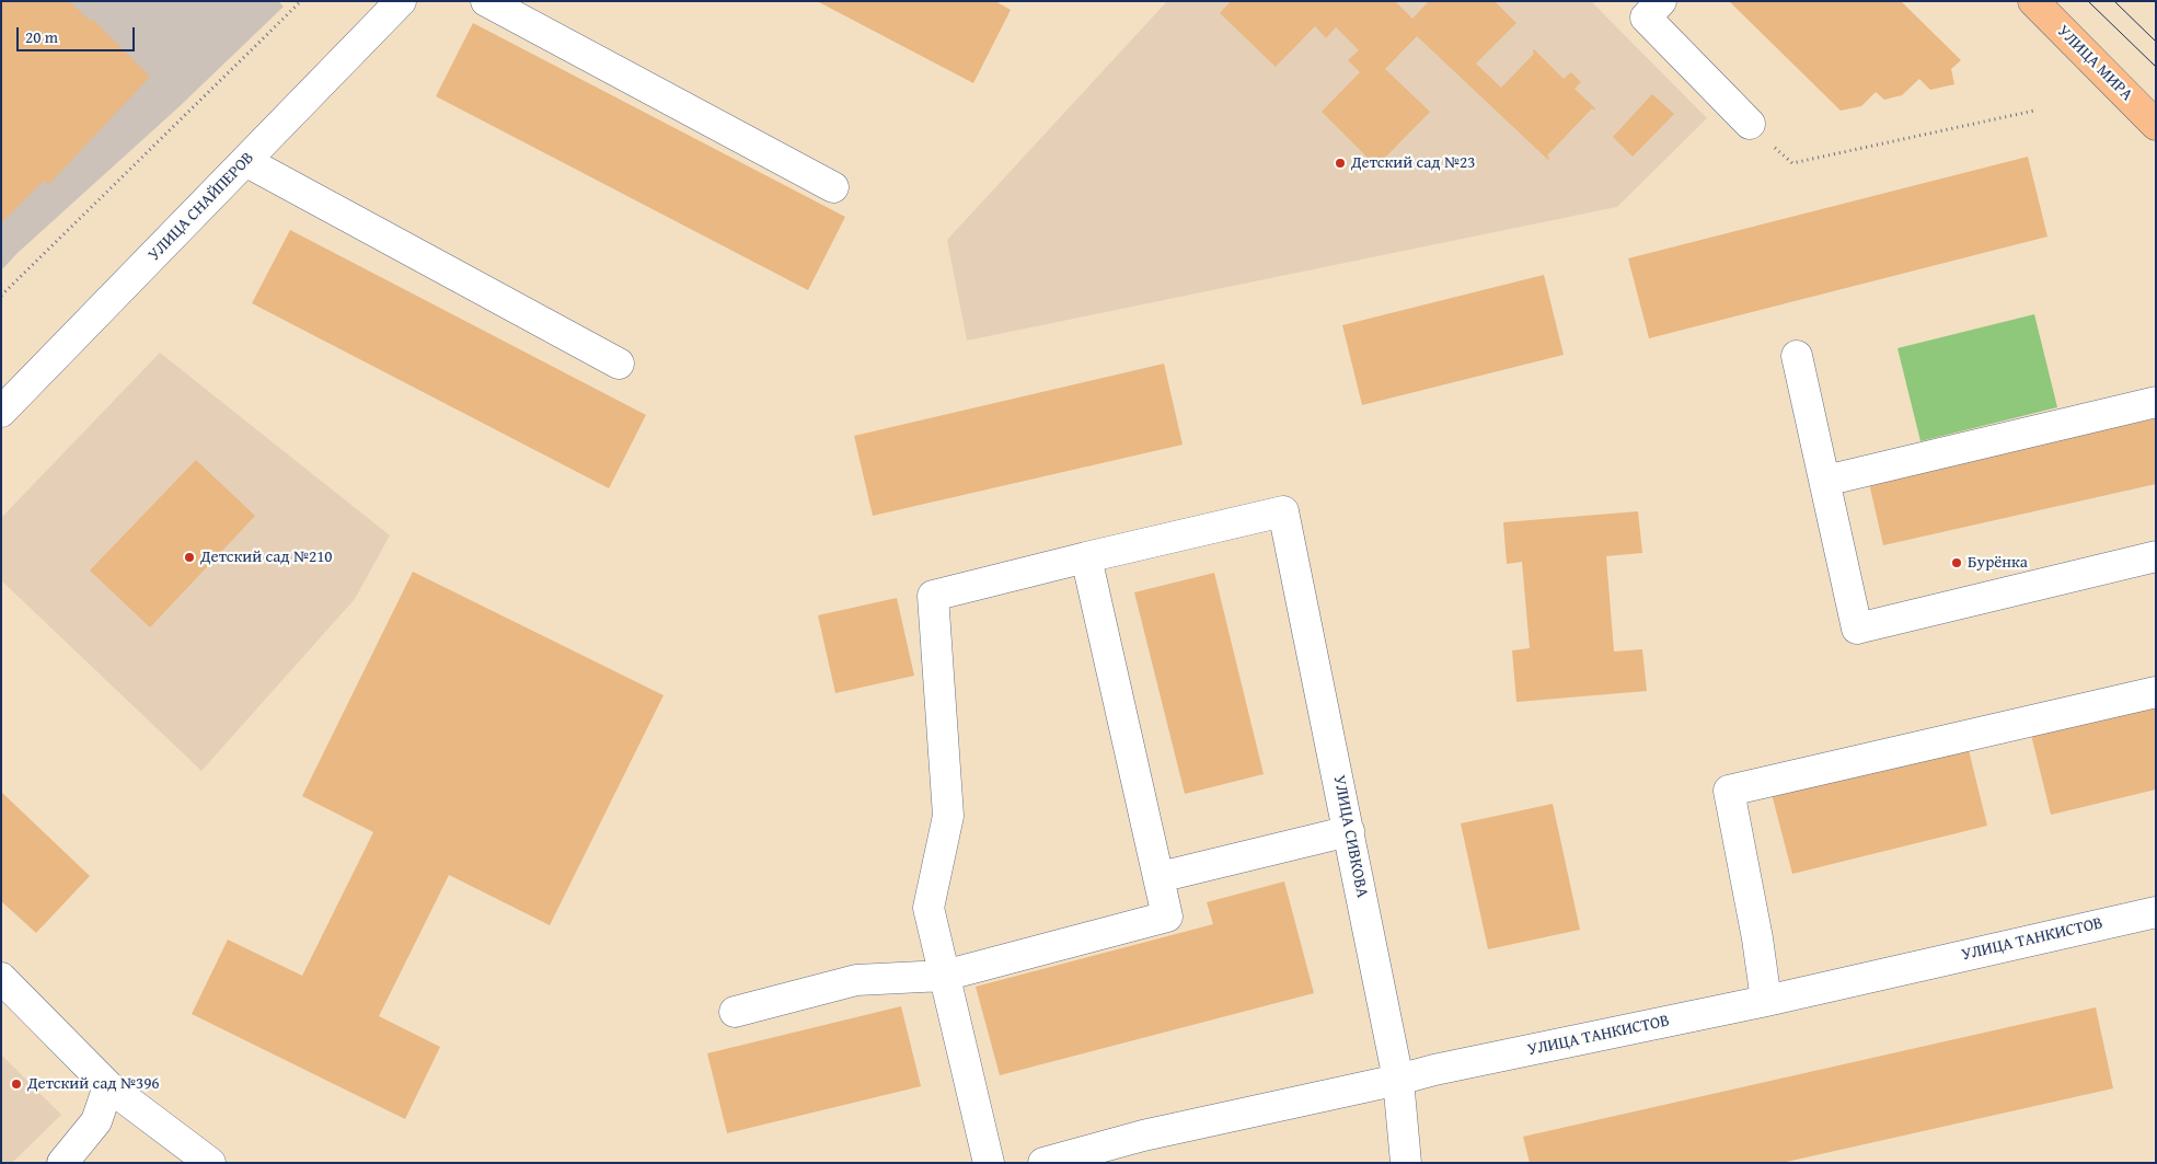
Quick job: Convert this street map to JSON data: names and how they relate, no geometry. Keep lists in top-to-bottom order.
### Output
{
  "streets": {
    "main road": ["УЛИЦА МИРА"],
    "street": ["УЛИЦА СНАЙПЕРОВ", "УЛИЦА СИВКОВА", "УЛИЦА ТАНКИСТОВ"]
  },
  "crossings": [
    ["УЛИЦА СИВКОВА", "УЛИЦА ТАНКИСТОВ"]
  ],
  "places": [
    "Детский сад №23",
    "Детский сад №210",
    "Бурёнка",
    "Детский сад №396"
  ],
  "scale_bar": "20 m"
}
